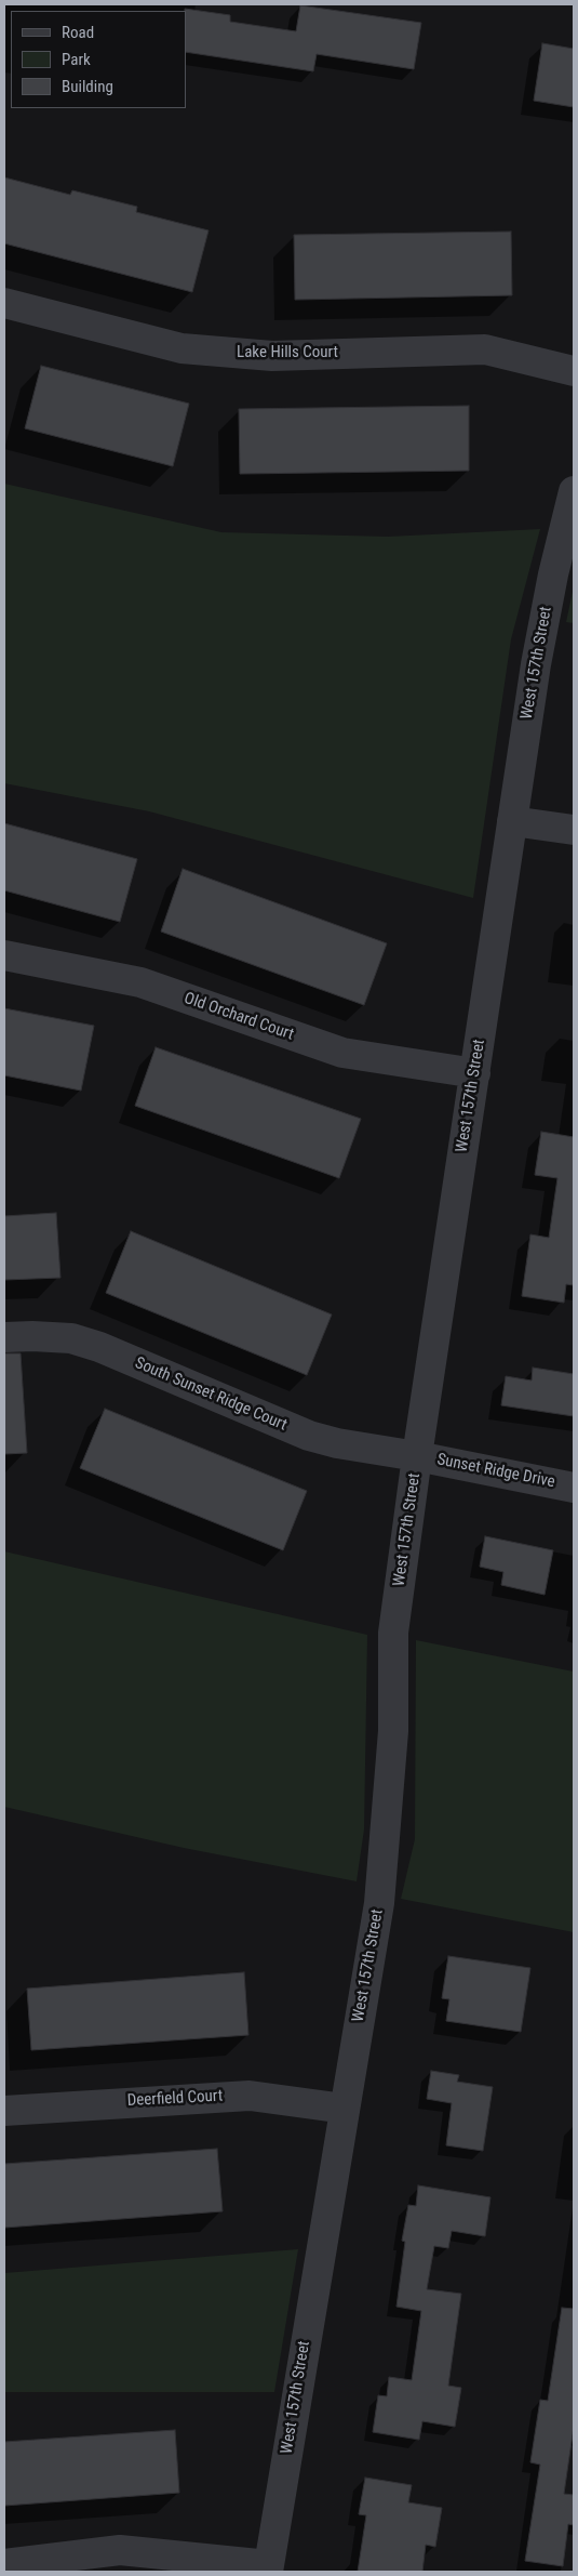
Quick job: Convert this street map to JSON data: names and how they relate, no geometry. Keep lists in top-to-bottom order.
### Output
{
  "streets": {
    "street": [
      "Lake Hills Court",
      "West 157th Street",
      "Old Orchard Court",
      "South Sunset Ridge Court",
      "Sunset Ridge Drive",
      "Deerfield Court"
    ]
  },
  "crossings": [
    ["West 157th Street", "Old Orchard Court"],
    ["West 157th Street", "South Sunset Ridge Court"],
    ["West 157th Street", "Sunset Ridge Drive"],
    ["West 157th Street", "Deerfield Court"],
    ["South Sunset Ridge Court", "Sunset Ridge Drive"]
  ],
  "legend": ["Road", "Park", "Building"]
}
